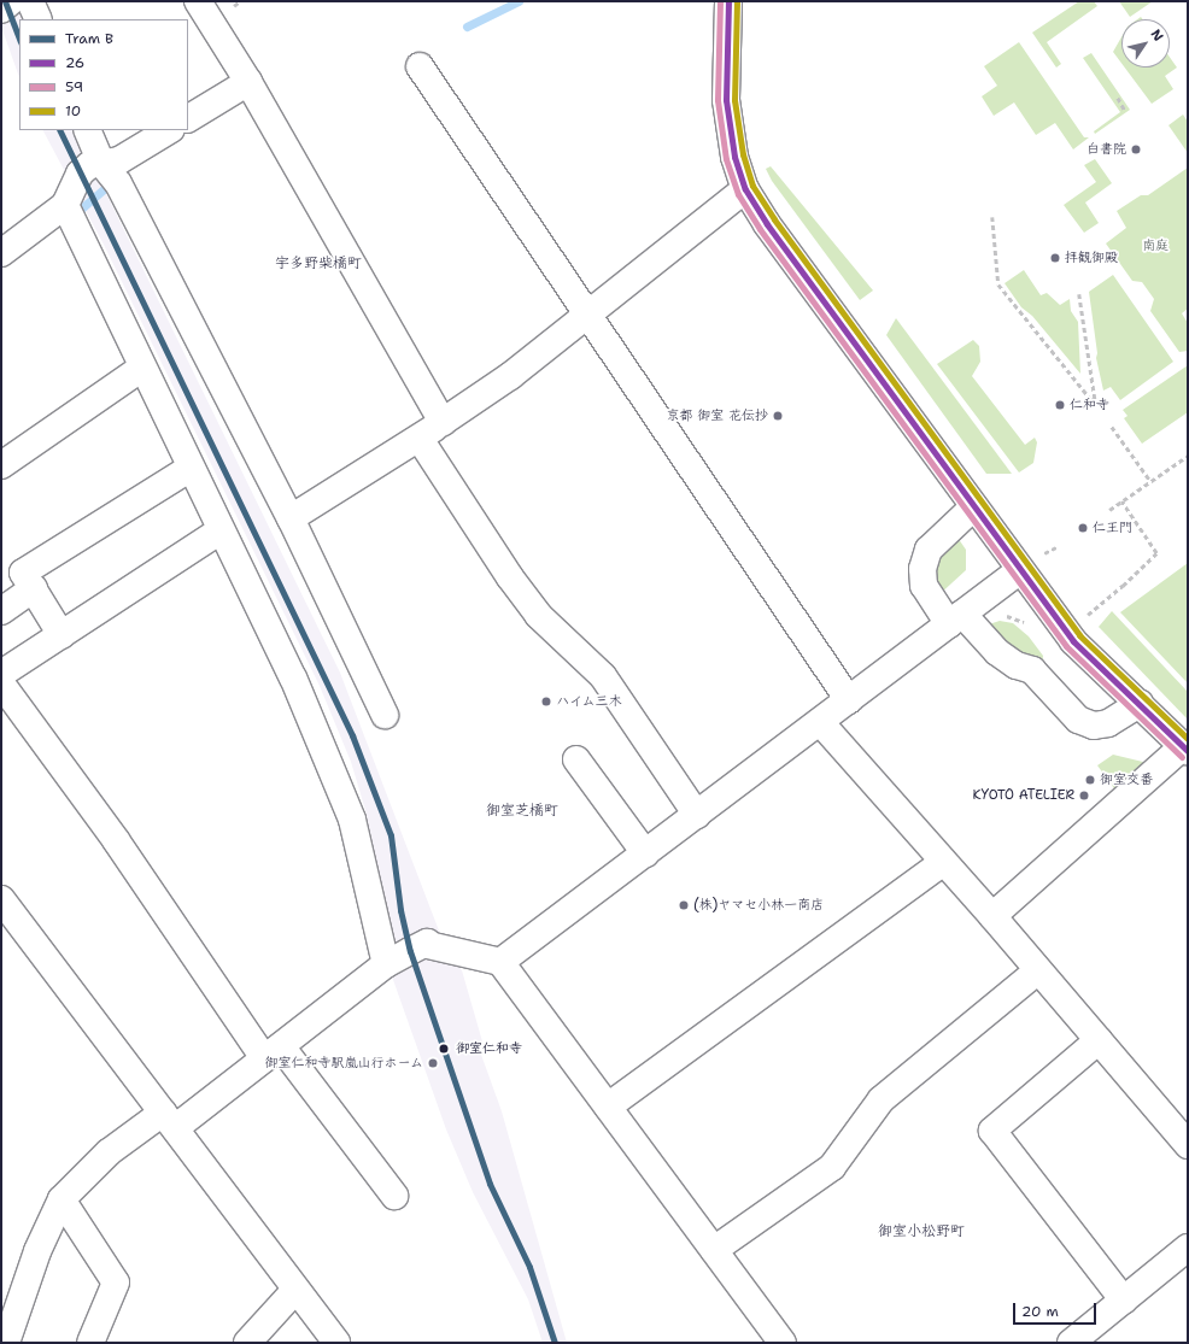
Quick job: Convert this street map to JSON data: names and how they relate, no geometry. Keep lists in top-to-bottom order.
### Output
{
  "districts": ["宇多野柴橋町", "御室芝橋町", "御室小松野町"],
  "parks": ["南庭"],
  "places": [
    "白書院",
    "拝観御殿",
    "仁和寺",
    "京都 御室 花伝抄",
    "仁王門",
    "ハイム三木",
    "御室交番",
    "KYOTO ATELIER",
    "(株)ヤマセ小林一商店",
    "御室仁和寺",
    "御室仁和寺駅嵐山行ホーム"
  ],
  "lines": [
    "tram line B",
    "transit line 26",
    "transit line 59",
    "transit line 10"
  ],
  "legend": [
    "Tram B",
    "26",
    "59",
    "10"
  ],
  "scale_bar": "20 m",
  "north": "top right"
}
